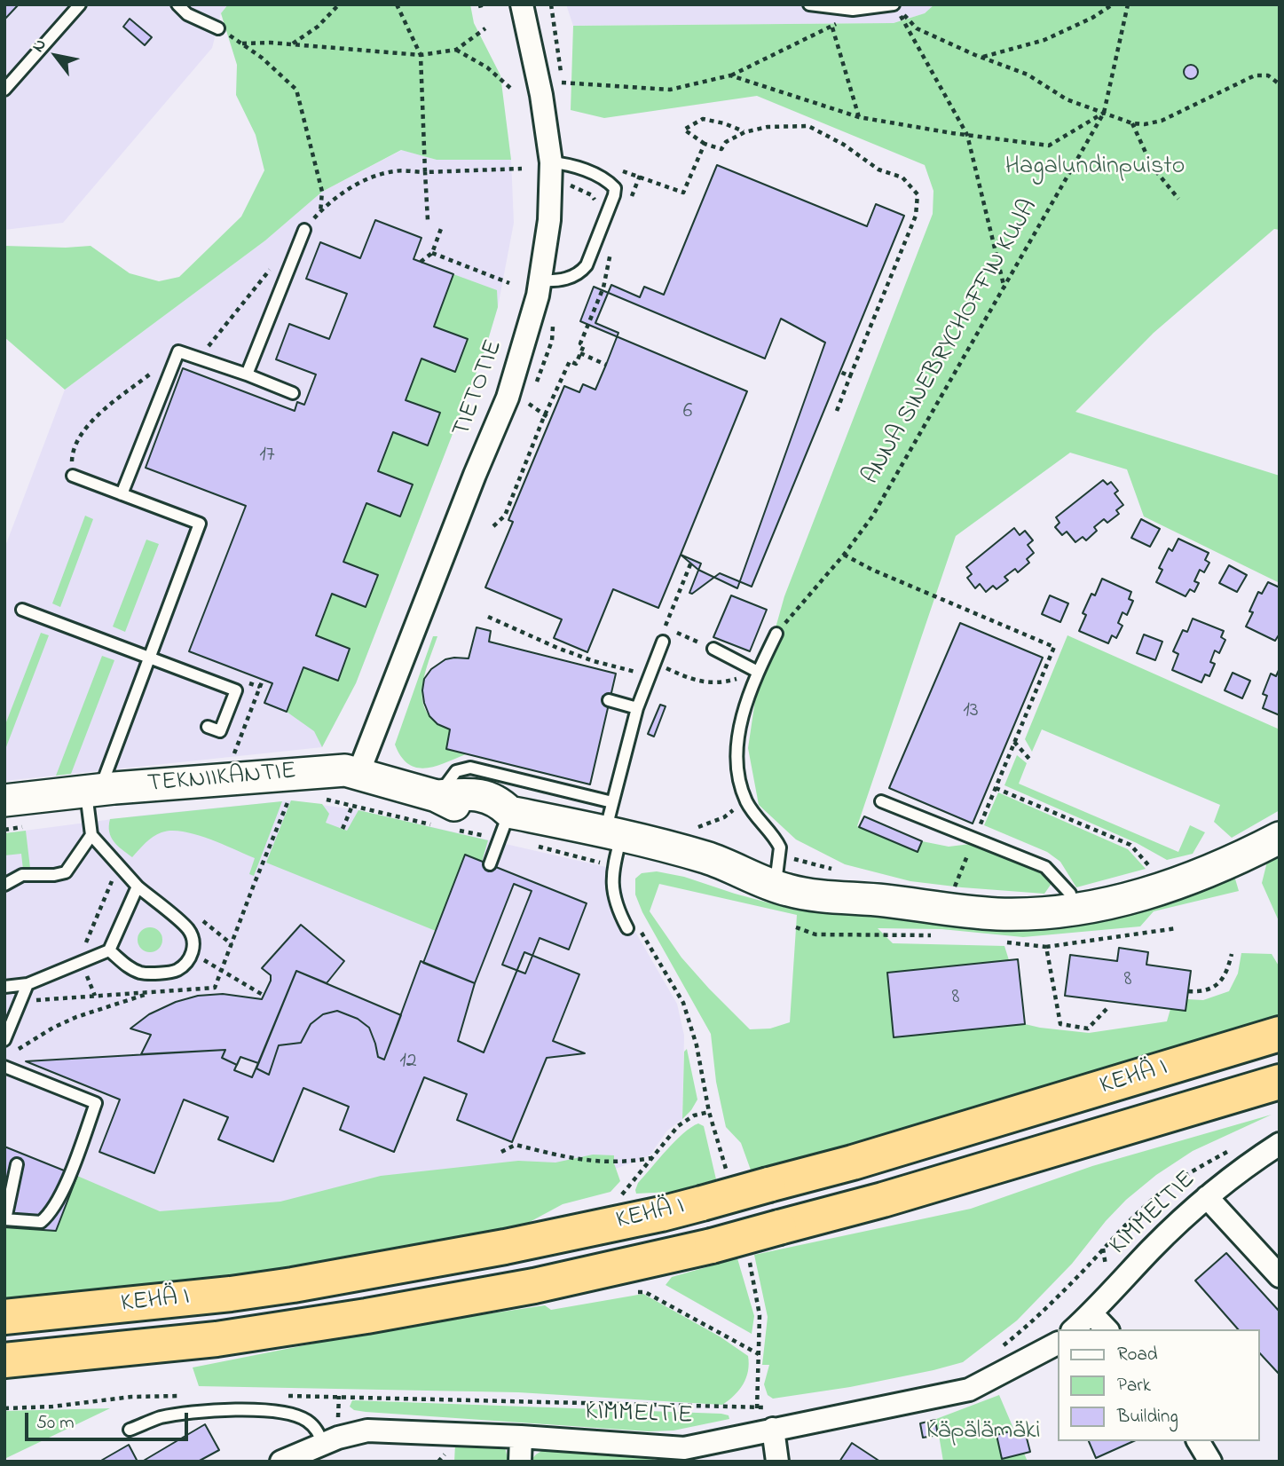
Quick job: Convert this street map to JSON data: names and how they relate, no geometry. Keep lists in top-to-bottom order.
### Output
{
  "streets": {
    "highway": ["KEHÄ I"],
    "main road": ["TEKNIIKANTIE"],
    "street": ["TIETOTIE", "KIMMELTIE"],
    "path": ["ANNA SINEBRYCHOFFIN KUJA"]
  },
  "crossings": [
    ["TIETOTIE", "TEKNIIKANTIE"]
  ],
  "parks": ["Hagalundinpuisto", "Käpälämäki"],
  "house_numbers": [
    "6",
    "17",
    "13",
    "8",
    "8",
    "12"
  ],
  "legend": ["Road", "Park", "Building"],
  "scale_bar": "50 m",
  "north": "top left"
}
